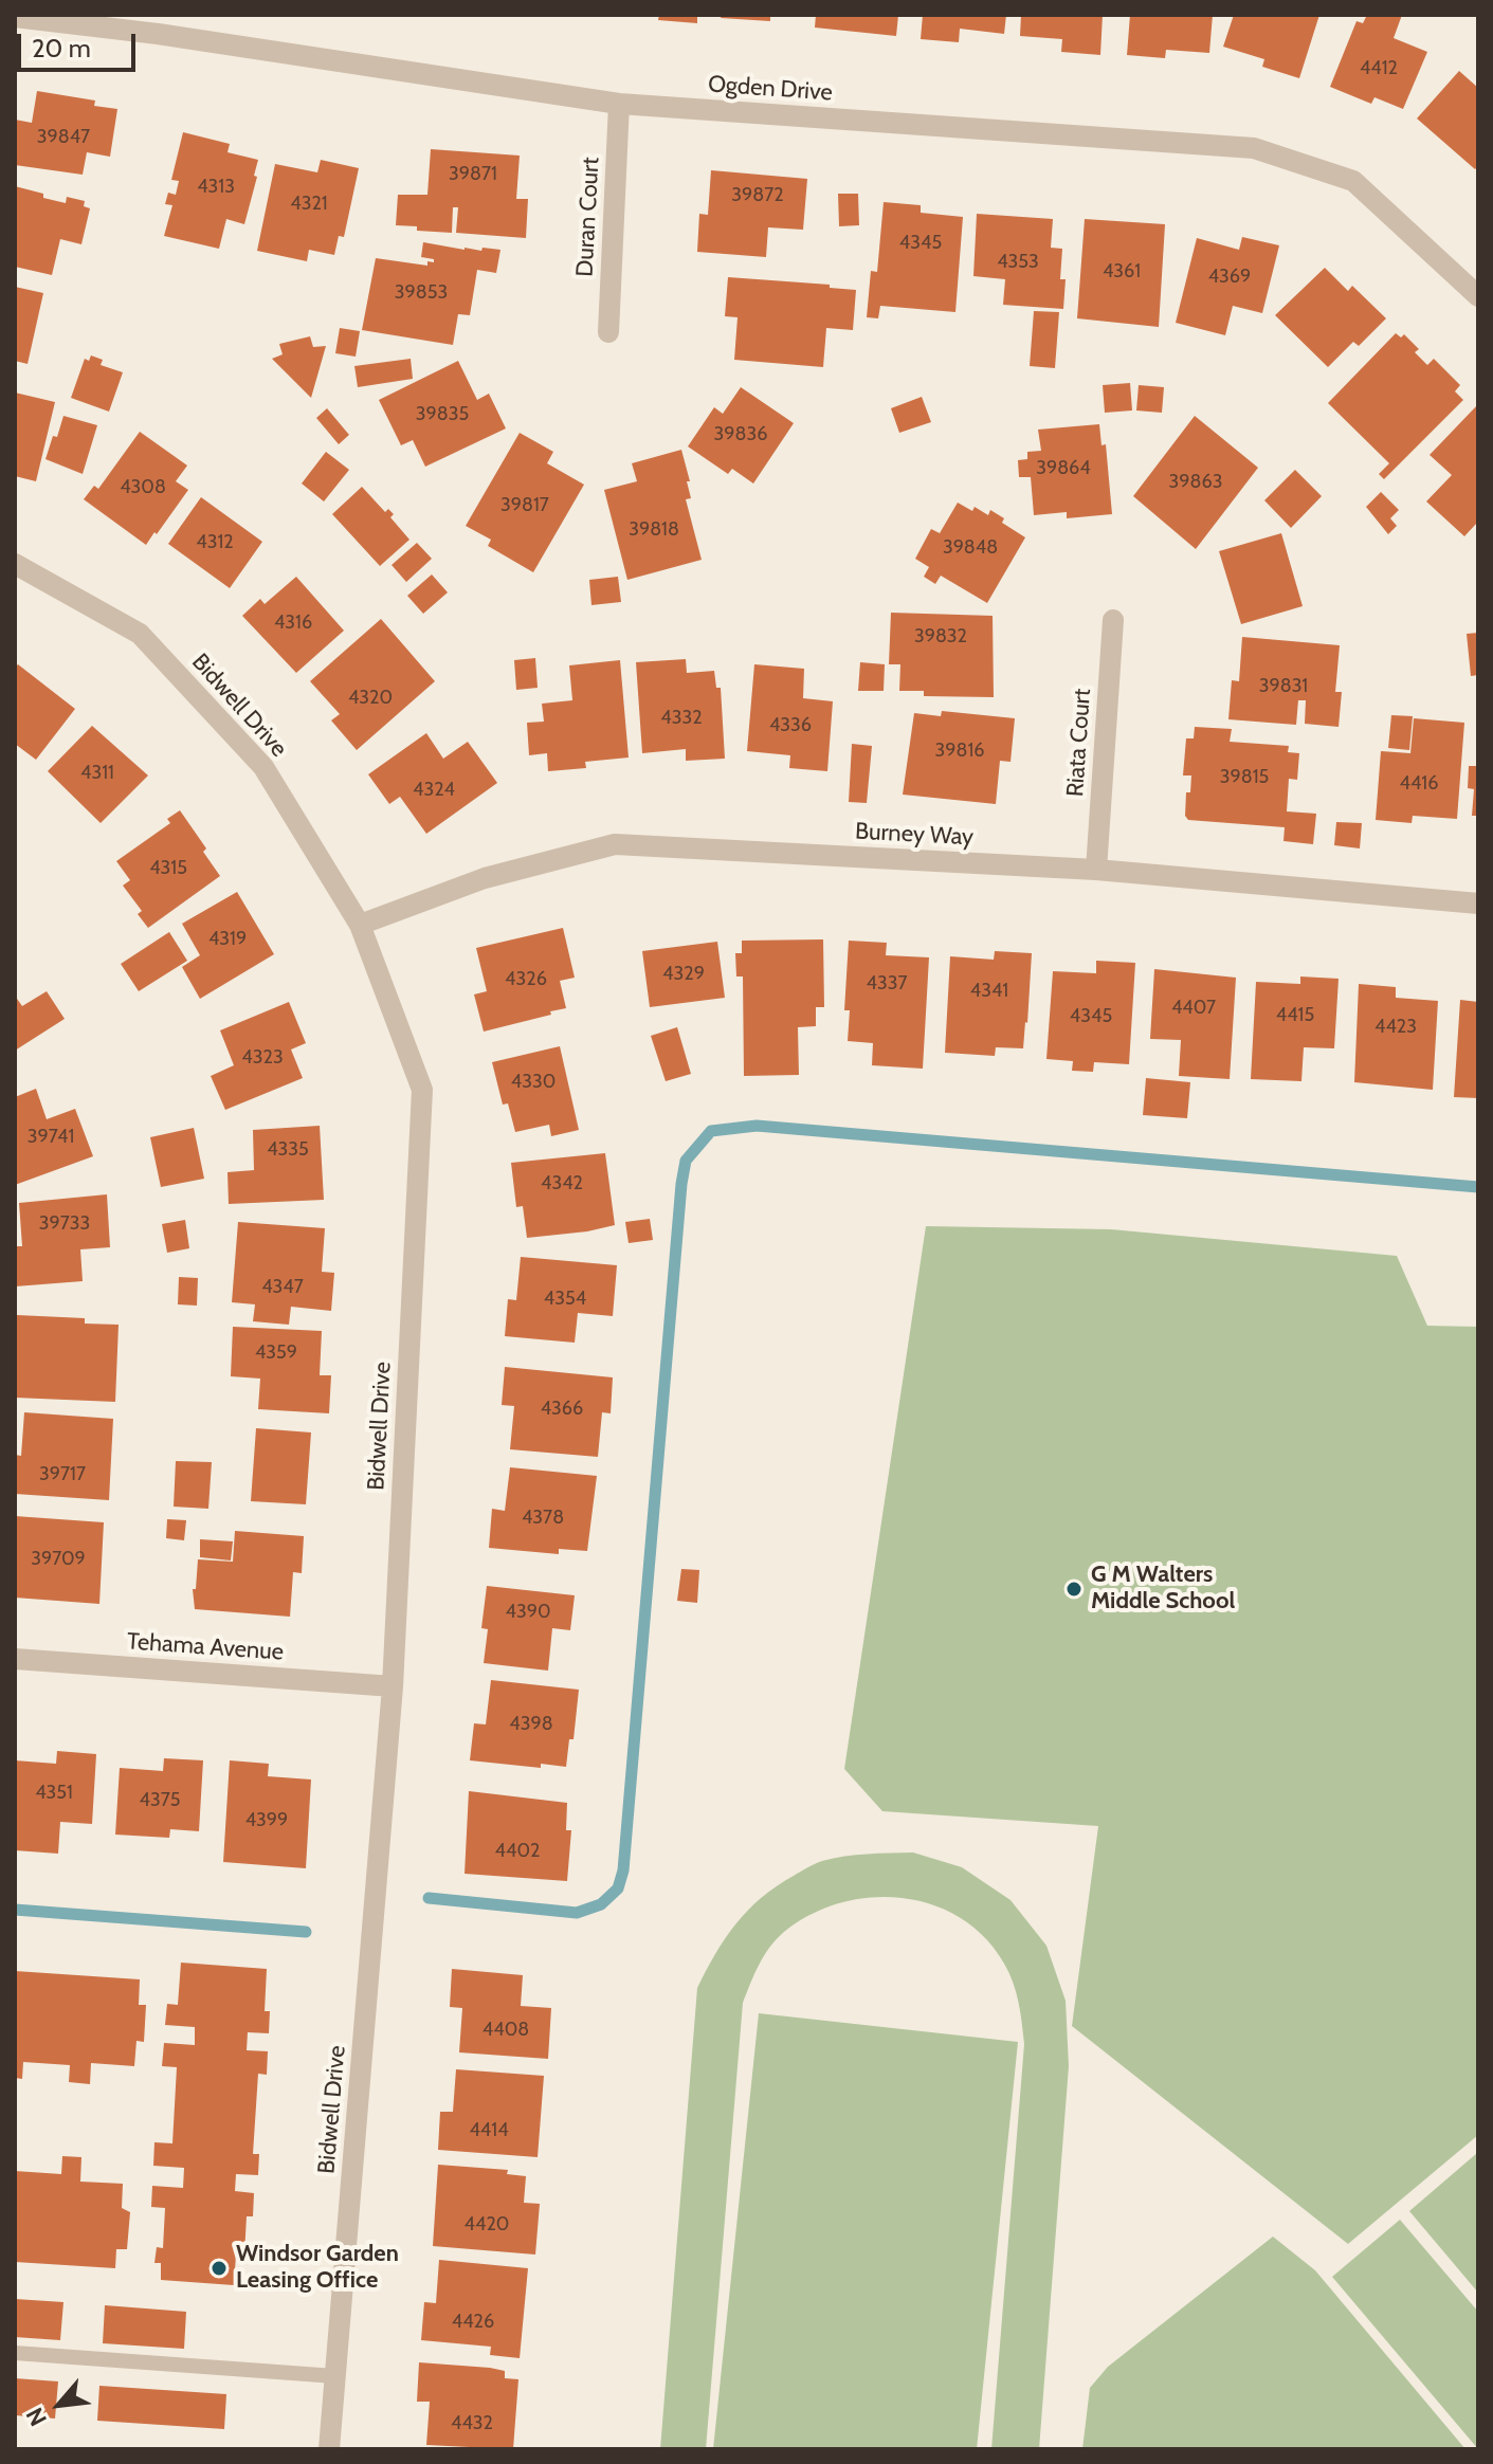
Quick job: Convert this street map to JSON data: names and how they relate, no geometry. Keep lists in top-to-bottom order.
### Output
{
  "streets": {
    "street": [
      "Ogden Drive",
      "Duran Court",
      "Bidwell Drive",
      "Riata Court",
      "Burney Way",
      "Tehama Avenue"
    ]
  },
  "crossings": [
    ["Ogden Drive", "Duran Court"],
    ["Bidwell Drive", "Burney Way"],
    ["Bidwell Drive", "Tehama Avenue"],
    ["Riata Court", "Burney Way"]
  ],
  "places": ["G M Walters Middle School", "Windsor Garden Leasing Office"],
  "house_numbers": [
    "4412",
    "39847",
    "39871",
    "4313",
    "39872",
    "4321",
    "4345",
    "4353",
    "4361",
    "4369",
    "39853",
    "39835",
    "39836",
    "39864",
    "39863",
    "4308",
    "39817",
    "39818",
    "4312",
    "39848",
    "4316",
    "39832",
    "39831",
    "4320",
    "4332",
    "4336",
    "39816",
    "4311",
    "39815",
    "4416",
    "4324",
    "4315",
    "4319",
    "4329",
    "4326",
    "4337",
    "4341",
    "4407",
    "4415",
    "4345",
    "4423",
    "4323",
    "4330",
    "39741",
    "4335",
    "4342",
    "39733",
    "4347",
    "4354",
    "4359",
    "4366",
    "39717",
    "4378",
    "39709",
    "4390",
    "4398",
    "4351",
    "4375",
    "4399",
    "4402",
    "4408",
    "4414",
    "4420",
    "4426",
    "4432"
  ],
  "scale_bar": "20 m",
  "north": "bottom left"
}
